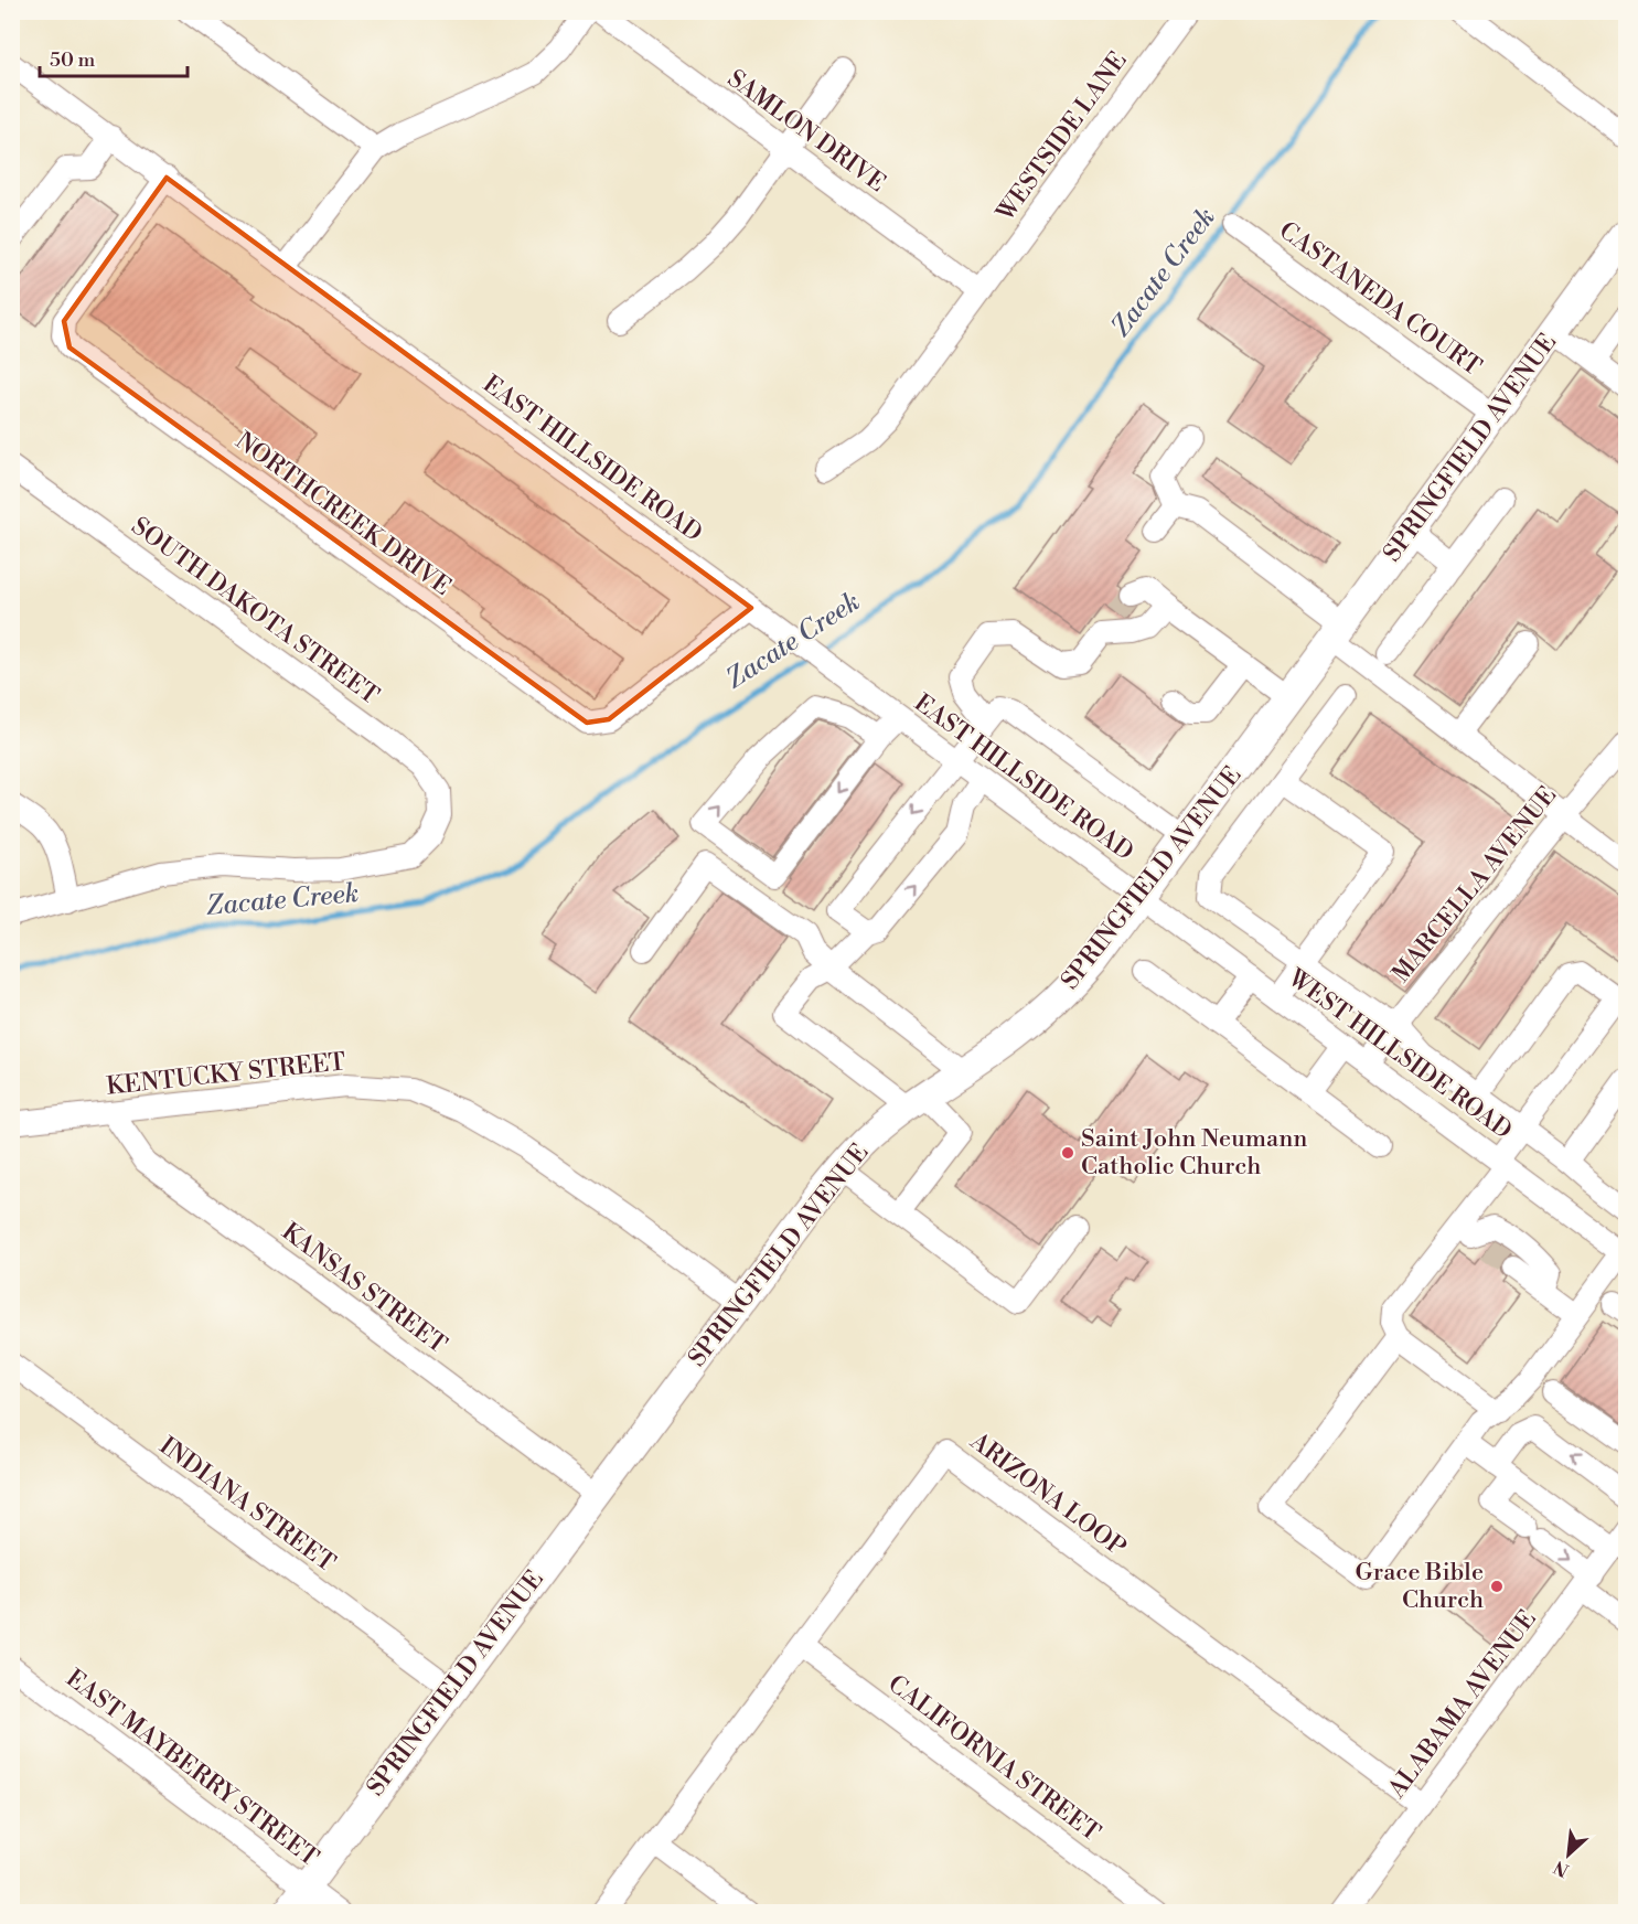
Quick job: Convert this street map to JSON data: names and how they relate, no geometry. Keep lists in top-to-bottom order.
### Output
{
  "streets": {
    "main road": ["SPRINGFIELD AVENUE"],
    "street": [
      "SAMLON DRIVE",
      "WESTSIDE LANE",
      "CASTANEDA COURT",
      "EAST HILLSIDE ROAD",
      "NORTHCREEK DRIVE",
      "SOUTH DAKOTA STREET",
      "MARCELLA AVENUE",
      "WEST HILLSIDE ROAD",
      "KENTUCKY STREET",
      "KANSAS STREET",
      "ARIZONA LOOP",
      "INDIANA STREET",
      "ALABAMA AVENUE",
      "CALIFORNIA STREET",
      "EAST MAYBERRY STREET"
    ]
  },
  "crossings": [
    ["SAMLON DRIVE", "WESTSIDE LANE"],
    ["CASTANEDA COURT", "SPRINGFIELD AVENUE"],
    ["SPRINGFIELD AVENUE", "EAST HILLSIDE ROAD"],
    ["SPRINGFIELD AVENUE", "WEST HILLSIDE ROAD"],
    ["SPRINGFIELD AVENUE", "KENTUCKY STREET"],
    ["SPRINGFIELD AVENUE", "KANSAS STREET"],
    ["SPRINGFIELD AVENUE", "INDIANA STREET"],
    ["SPRINGFIELD AVENUE", "EAST MAYBERRY STREET"],
    ["EAST HILLSIDE ROAD", "NORTHCREEK DRIVE"],
    ["EAST HILLSIDE ROAD", "WEST HILLSIDE ROAD"],
    ["MARCELLA AVENUE", "WEST HILLSIDE ROAD"],
    ["KENTUCKY STREET", "KANSAS STREET"],
    ["ARIZONA LOOP", "ALABAMA AVENUE"],
    ["ARIZONA LOOP", "CALIFORNIA STREET"]
  ],
  "water": ["Zacate Creek"],
  "places": ["Saint John Neumann Catholic Church", "Grace Bible Church"],
  "scale_bar": "50 m",
  "north": "bottom left"
}
